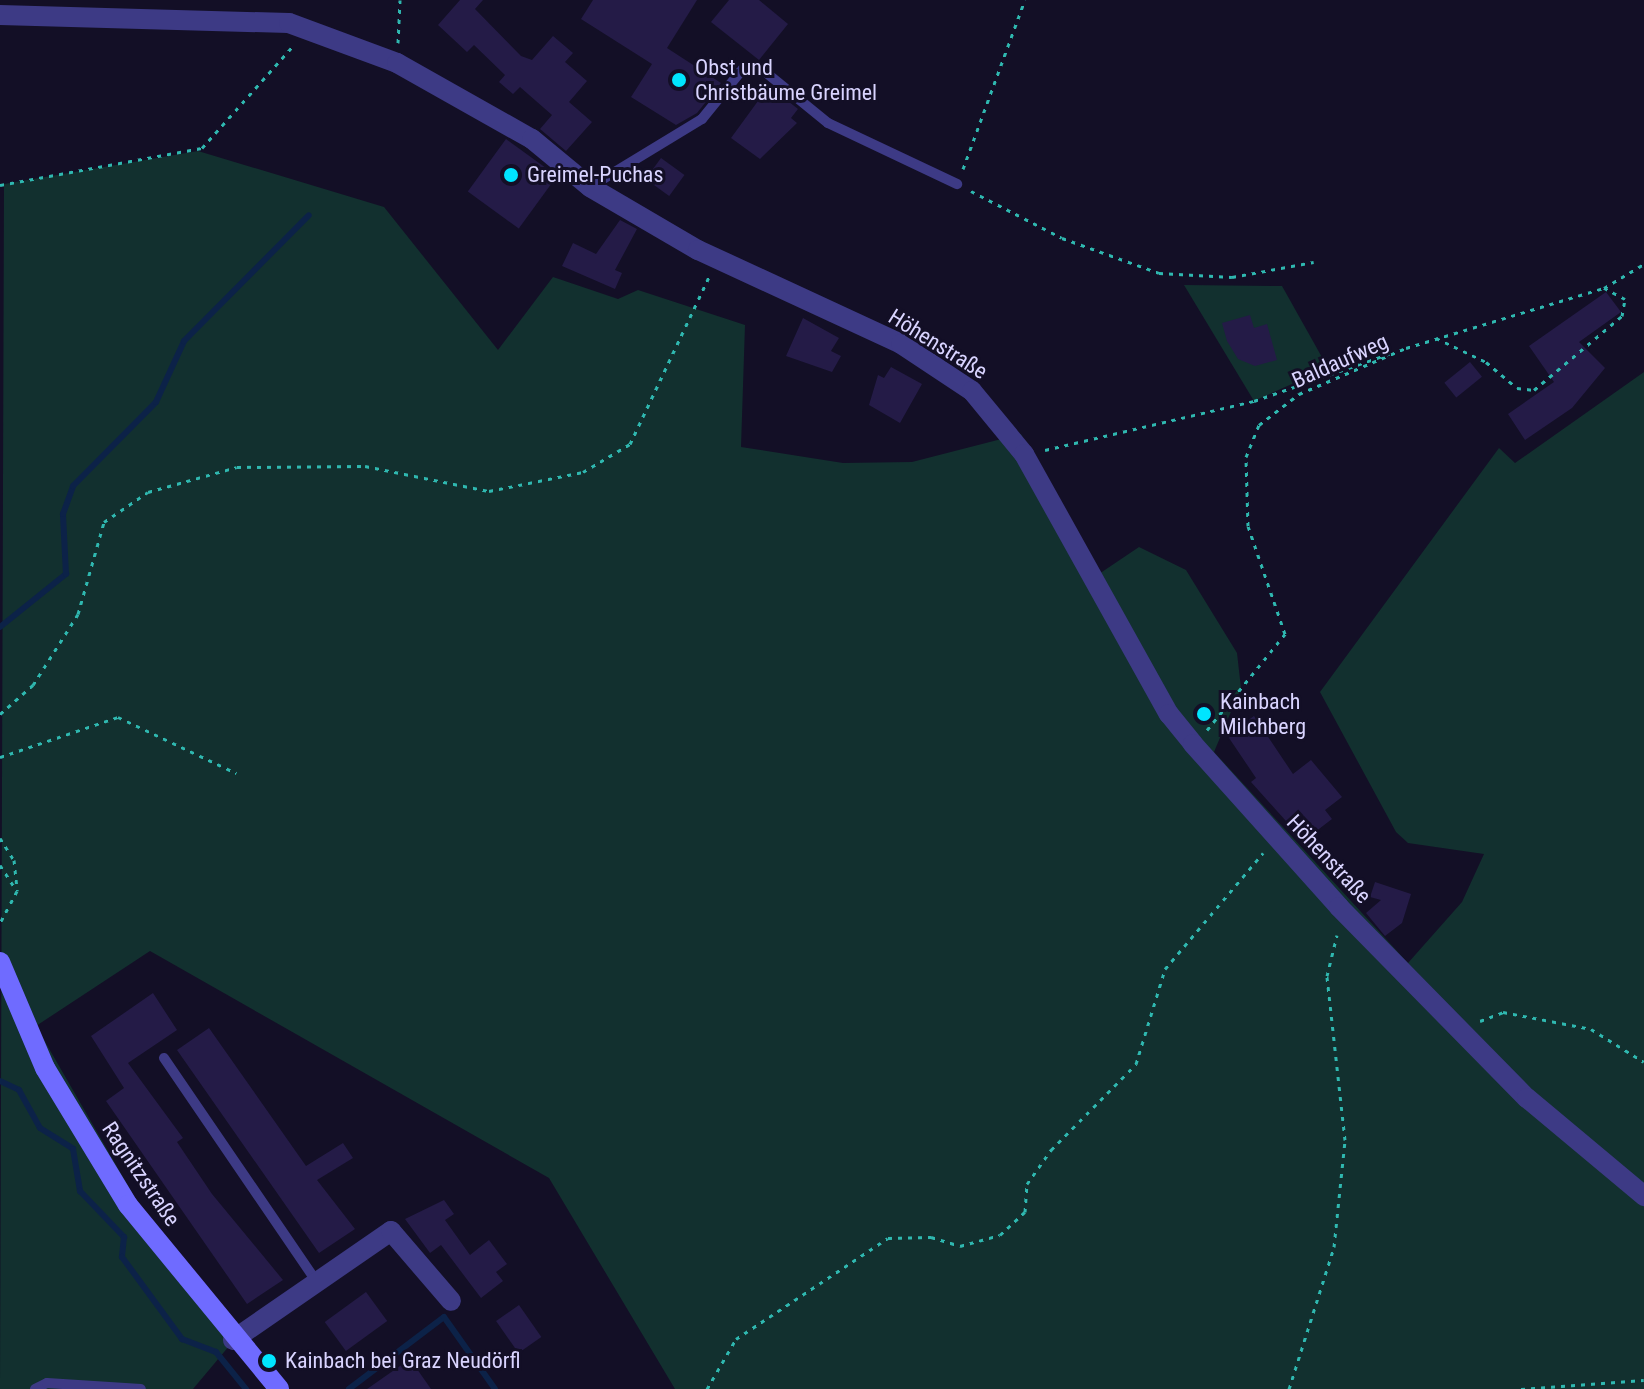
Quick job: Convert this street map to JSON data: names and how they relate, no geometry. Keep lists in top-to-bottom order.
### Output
{
  "streets": {
    "main road": ["Ragnitzstraße"],
    "street": ["Höhenstraße"],
    "path": ["Baldaufweg"]
  },
  "crossings": [
    ["Höhenstraße", "Baldaufweg"]
  ],
  "places": [
    "Obst und Christbäume Greimel",
    "Greimel-Puchas",
    "Kainbach Milchberg",
    "Kainbach bei Graz Neudörfl"
  ]
}
